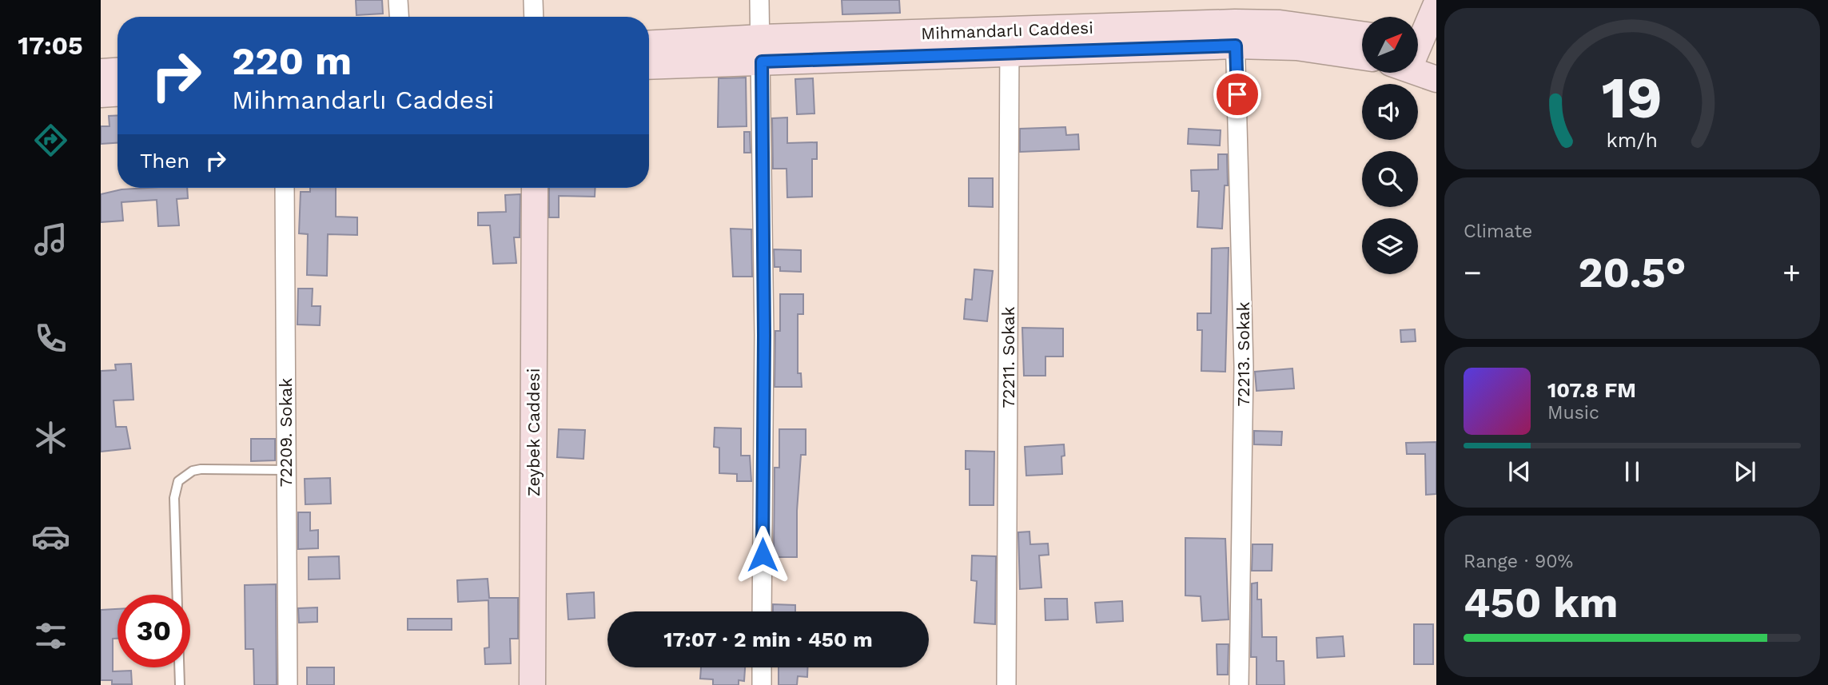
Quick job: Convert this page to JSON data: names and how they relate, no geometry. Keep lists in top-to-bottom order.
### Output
{
  "streets": {
    "street": [
      "Mihmandarlı Caddesi",
      "72213. Sokak",
      "72211. Sokak",
      "72209. Sokak",
      "Zeybek Caddesi"
    ]
  },
  "crossings": [
    ["Mihmandarlı Caddesi", "72213. Sokak"],
    ["Mihmandarlı Caddesi", "72211. Sokak"]
  ],
  "north": "top right",
  "page": {
    "tabs": "17:05",
    "turn": ["220 m", "Mihmandarlı Caddesi"],
    "then": "Then",
    "tile": [
      "Climate",
      ["Range · 90%", "450 km"]
    ],
    "heat": ["−", "20.5°", "+"],
    "song": ["107.8 FM", "Music"],
    "limit": "30",
    "trip": "17:07 · 2 min · 450 m",
    "gauge": ["19", "km/h"]
  }
}
